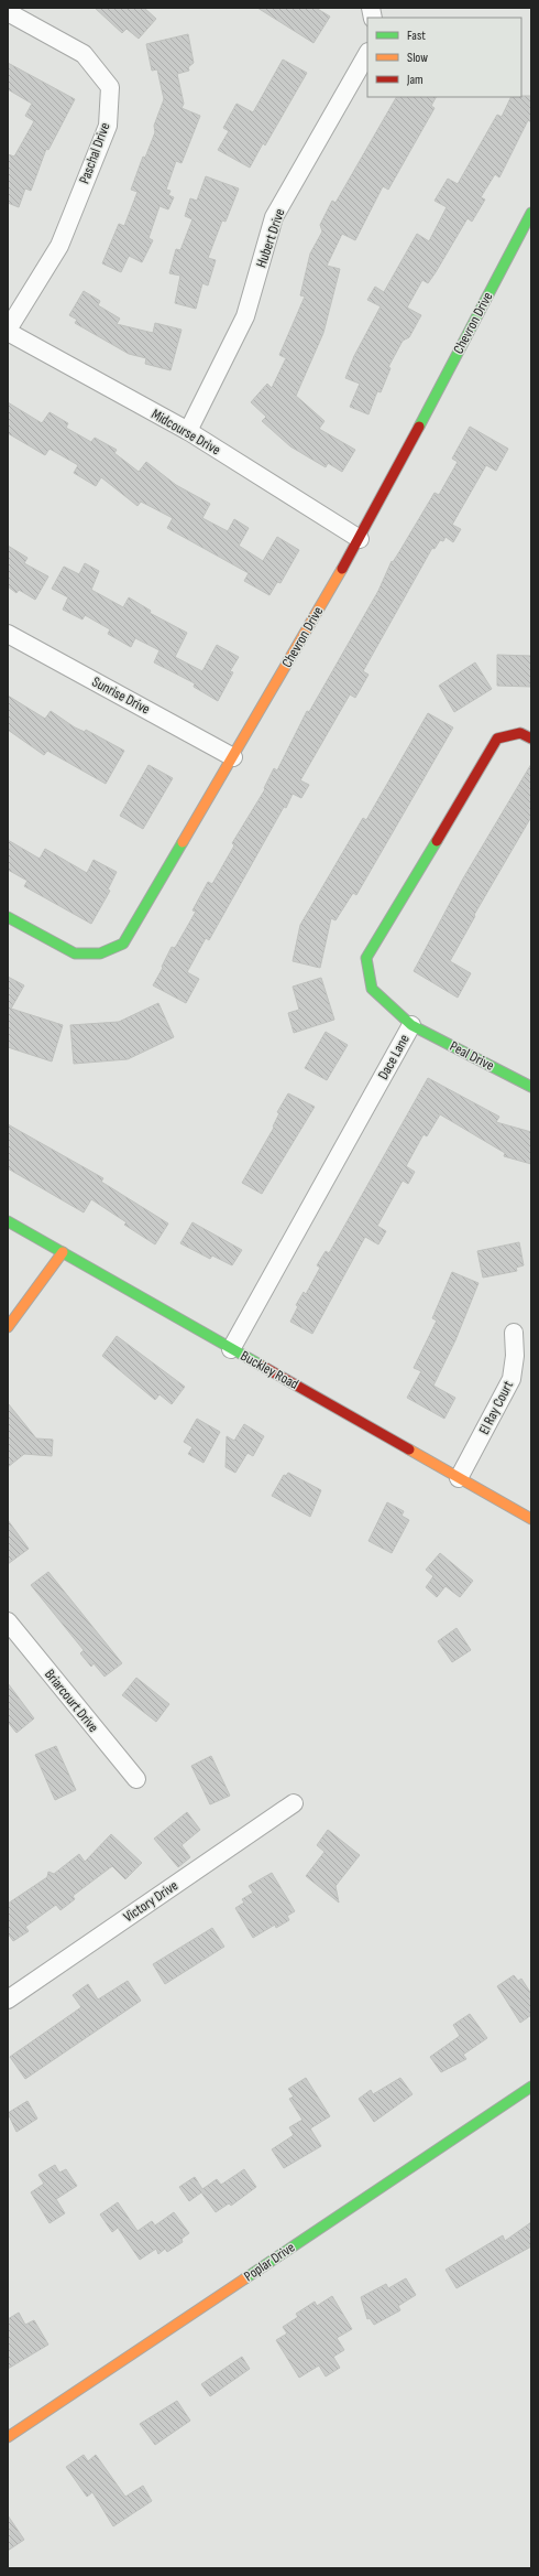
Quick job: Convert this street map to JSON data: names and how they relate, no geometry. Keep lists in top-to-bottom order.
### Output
{
  "streets": {
    "street": [
      "Paschal Drive",
      "Hubert Drive",
      "Chevron Drive",
      "Midcourse Drive",
      "Sunrise Drive",
      "Peal Drive",
      "Dace Lane",
      "Buckley Road",
      "El Ray Court",
      "Briarcourt Drive",
      "Victory Drive",
      "Poplar Drive"
    ]
  },
  "crossings": [
    ["Paschal Drive", "Midcourse Drive"],
    ["Hubert Drive", "Midcourse Drive"],
    ["Chevron Drive", "Midcourse Drive"],
    ["Chevron Drive", "Sunrise Drive"],
    ["Peal Drive", "Dace Lane"],
    ["Dace Lane", "Buckley Road"],
    ["Buckley Road", "El Ray Court"]
  ],
  "legend": ["Fast", "Slow", "Jam"]
}
